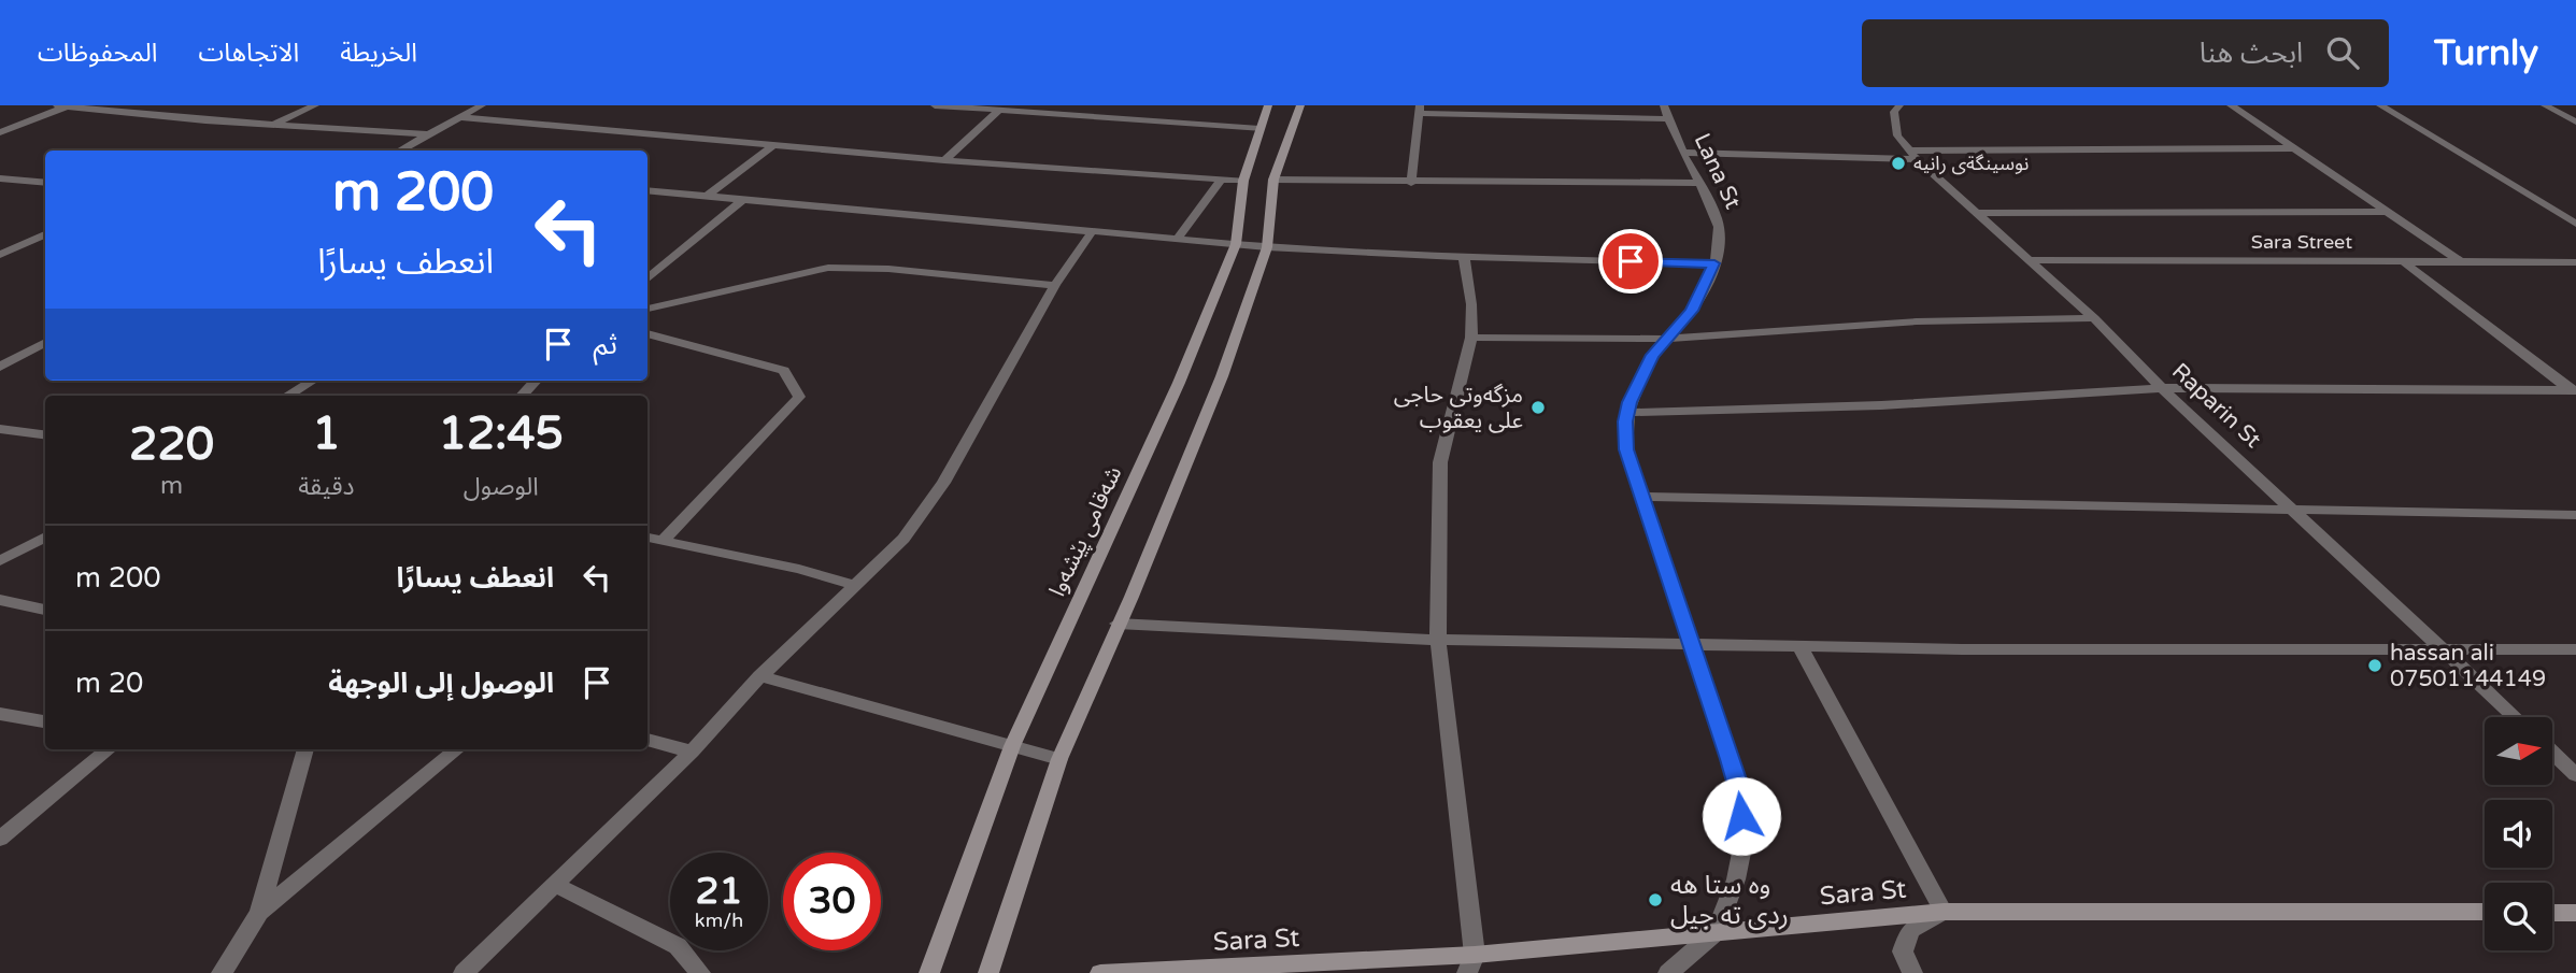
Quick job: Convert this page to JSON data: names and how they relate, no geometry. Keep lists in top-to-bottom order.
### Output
{
  "streets": {
    "main road": ["شەقامی پێشەوا", "Sara St"],
    "street": ["Lana St", "Sara Street", "Raparin St"]
  },
  "crossings": [
    ["Lana St", "Sara St"],
    ["Sara Street", "Raparin St"]
  ],
  "places": [
    "نوسينگةى رانيه",
    "مزگەوتی حاجی علی یعقوب",
    "hassan ali 07501144149",
    "وه ستا هه ردى ته جيل"
  ],
  "north": "right",
  "page": {
    "header": "Turnly",
    "search": "ابحث هنا",
    "nav": ["الخريطة", "الاتجاهات", "المحفوظات"],
    "turn": ["200 m", "انعطف يسارًا"],
    "then": "ثم",
    "eta": [
      "12:45",
      "الوصول",
      "1",
      "دقيقة",
      "220",
      "m"
    ],
    "list": [
      {
        "name": "انعطف يسارًا",
        "value": "200 m"
      },
      {
        "name": "الوصول إلى الوجهة",
        "value": "20 m"
      }
    ],
    "speed": "21 km/h",
    "limit": "30"
  }
}
